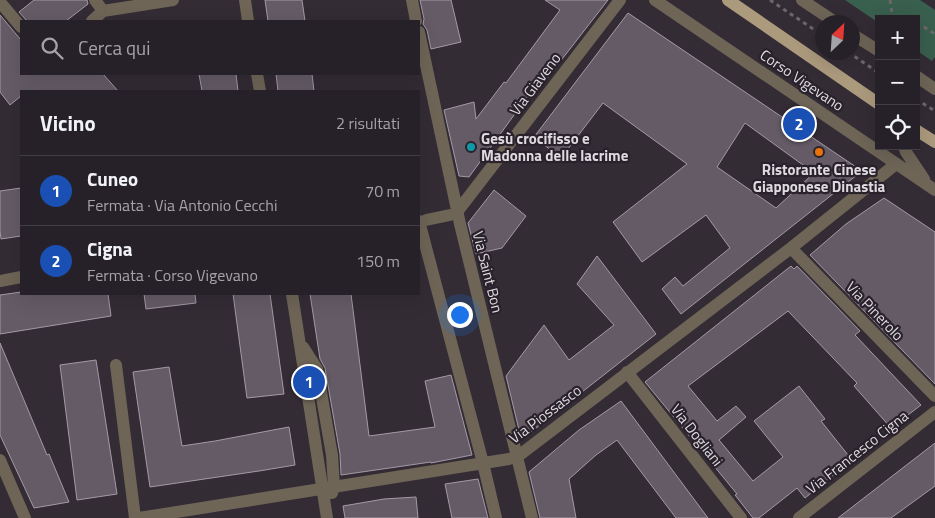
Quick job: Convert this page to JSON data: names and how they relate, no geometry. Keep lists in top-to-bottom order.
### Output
{
  "streets": {
    "main road": ["Corso Vigevano"],
    "street": [
      "Via Giaveno",
      "Via Saint Bon",
      "Via Pinerolo",
      "Via Piossasco",
      "Via Dogliani",
      "Via Francesco Cigna"
    ]
  },
  "crossings": [
    ["Corso Vigevano", "Via Piossasco"],
    ["Via Giaveno", "Via Saint Bon"],
    ["Via Saint Bon", "Via Piossasco"],
    ["Via Pinerolo", "Via Piossasco"],
    ["Via Piossasco", "Via Dogliani"]
  ],
  "places": ["Gesù crocifisso e Madonna delle lacrime", "Ristorante Cinese Giapponese Dinastia"],
  "north": "top right",
  "page": {
    "map_buttons": ["+", "−"],
    "search": "Cerca qui",
    "heading": ["Vicino", "2 risultati"],
    "pins": ["2", "1"],
    "list": [
      {
        "mark": "1",
        "name": "Cuneo",
        "note": "Fermata · Via Antonio Cecchi",
        "value": "70 m"
      },
      {
        "mark": "2",
        "name": "Cigna",
        "note": "Fermata · Corso Vigevano",
        "value": "150 m"
      }
    ]
  }
}
